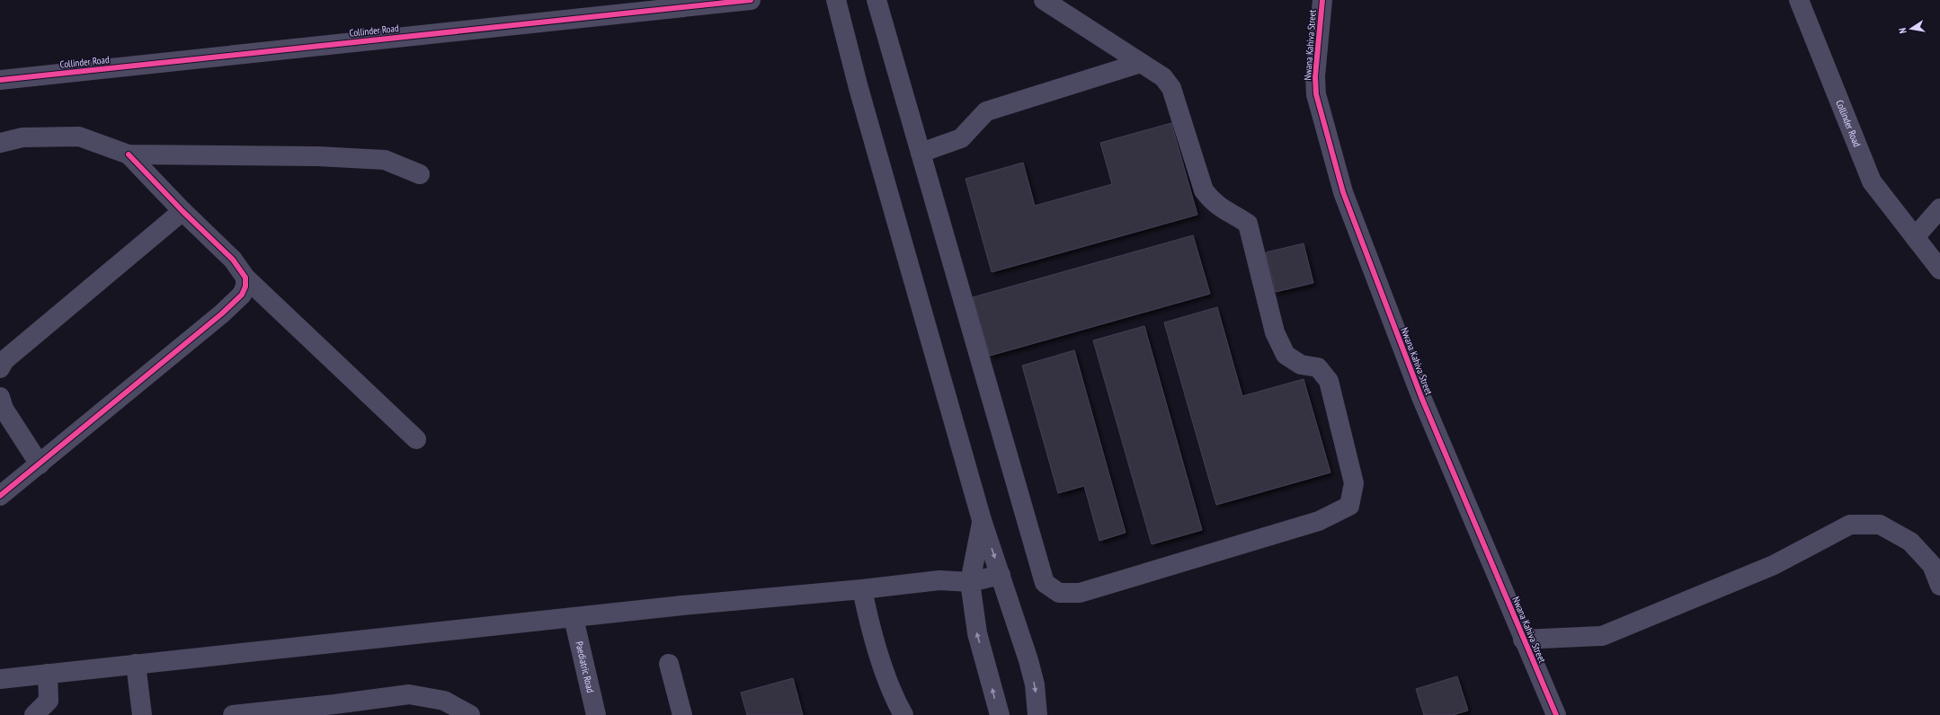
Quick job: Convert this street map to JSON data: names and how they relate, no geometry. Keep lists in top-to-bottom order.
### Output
{
  "streets": {
    "street": ["Collinder Road", "Nwana Kahiva Street", "Paediatric Road"]
  },
  "north": "left"
}
